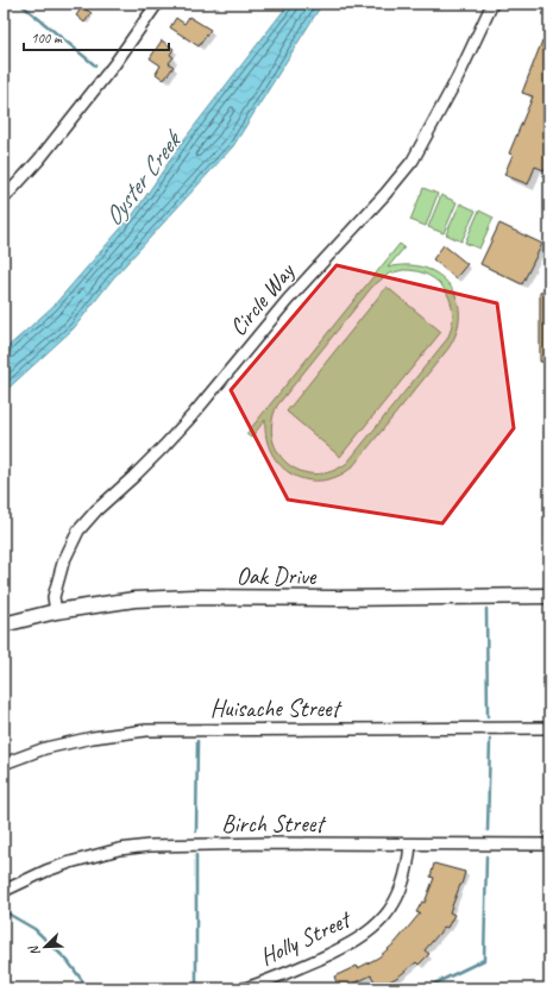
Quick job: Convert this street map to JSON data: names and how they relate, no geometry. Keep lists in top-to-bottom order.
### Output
{
  "streets": {
    "street": [
      "Circle Way",
      "Oak Drive",
      "Huisache Street",
      "Birch Street",
      "Holly Street"
    ]
  },
  "crossings": [
    ["Circle Way", "Oak Drive"],
    ["Birch Street", "Holly Street"]
  ],
  "water": ["Oyster Creek"],
  "scale_bar": "100 m",
  "north": "bottom left"
}
